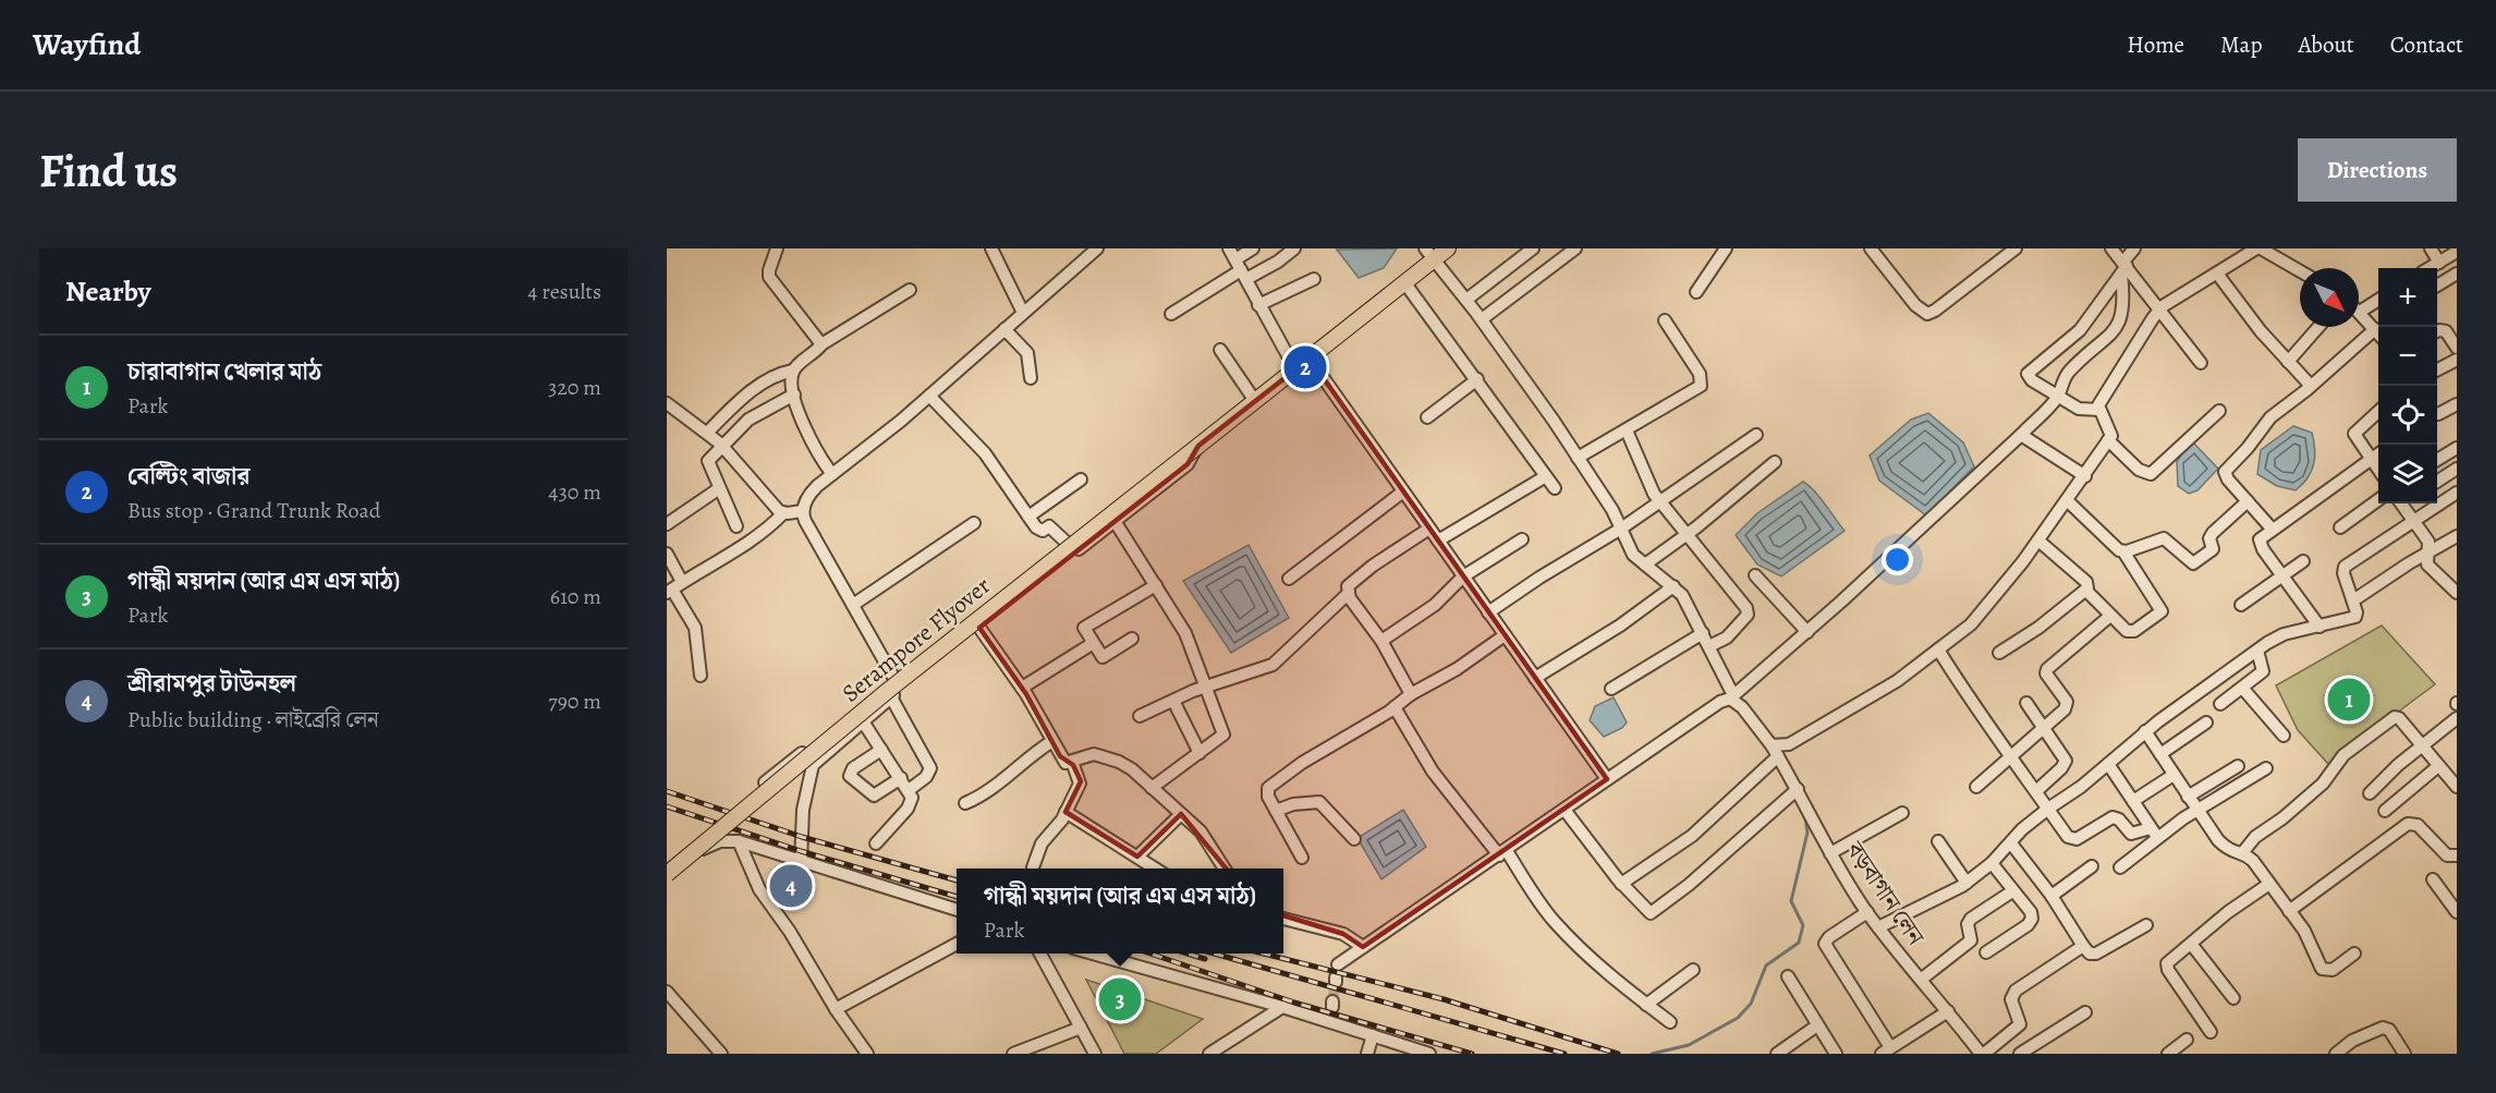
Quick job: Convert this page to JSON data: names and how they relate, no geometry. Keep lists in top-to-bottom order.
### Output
{
  "streets": {
    "main road": ["Serampore Flyover"],
    "street": ["বড়বাগান লেন"]
  },
  "crossings": [
    ["Serampore Flyover", "বড়বাগান লেন"]
  ],
  "north": "bottom right",
  "page": {
    "header": "Wayfind",
    "nav": [
      "Home",
      "Map",
      "About",
      "Contact"
    ],
    "buttons": "Directions",
    "title": "Find us",
    "heading": ["Nearby", "4 results"],
    "map_buttons": ["+", "−"],
    "list": [
      {
        "mark": "1",
        "name": "চারাবাগান খেলার মাঠ",
        "note": "Park",
        "value": "320 m"
      },
      {
        "mark": "2",
        "name": "বেল্টিং বাজার",
        "note": "Bus stop · Grand Trunk Road",
        "value": "430 m"
      },
      {
        "mark": "3",
        "name": "গান্ধী ময়দান (আর এম এস মাঠ)",
        "note": "Park",
        "value": "610 m"
      },
      {
        "mark": "4",
        "name": "শ্রীরামপুর টাউনহল",
        "note": "Public building · লাইব্রেরি লেন",
        "value": "790 m"
      }
    ],
    "pins": [
      "2",
      "1",
      "4",
      "3"
    ],
    "popup": ["গান্ধী ময়দান (আর এম এস মাঠ)", "Park"]
  }
}
